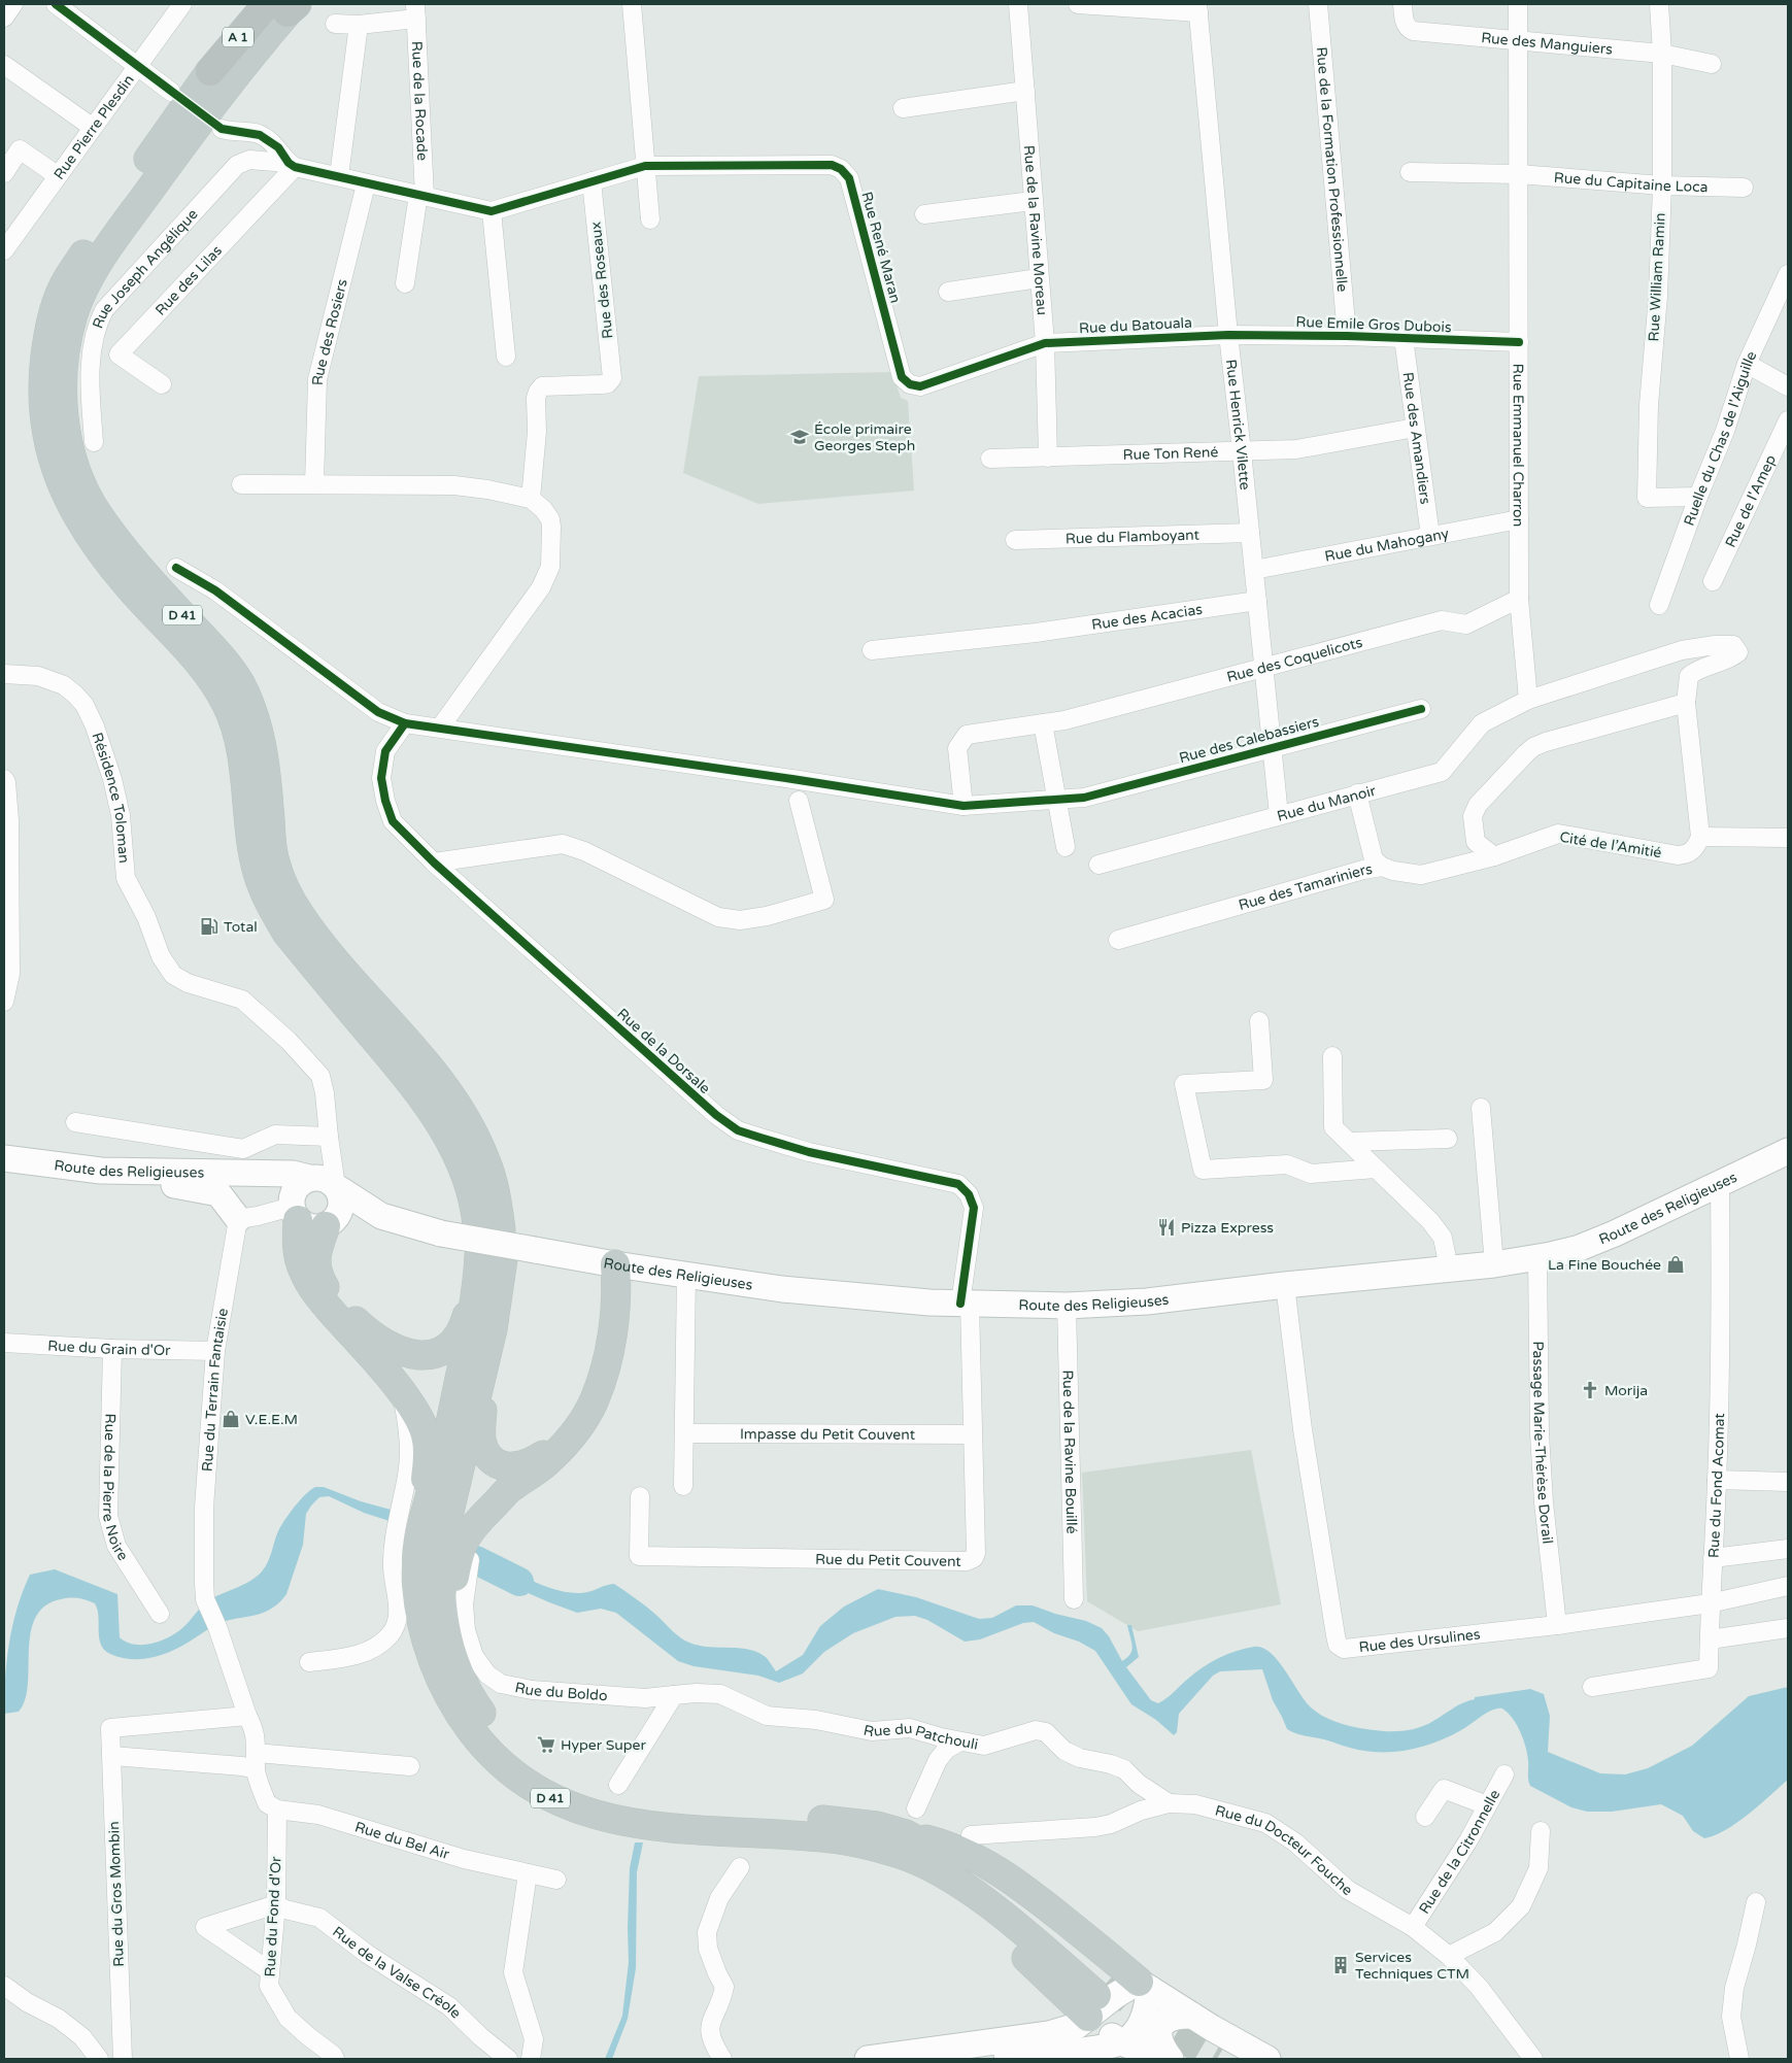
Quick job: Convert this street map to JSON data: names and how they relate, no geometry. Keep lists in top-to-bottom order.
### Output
{
  "streets": {
    "highway": ["A 1", "D 41"],
    "main road": ["Route des Religieuses"],
    "street": [
      "Rue des Manguiers",
      "Rue de la Rocade",
      "Rue Pierre Plesdin",
      "Rue de la Formation Professionnelle",
      "Rue du Capitaine Loca",
      "Rue de la Ravine Moreau",
      "Rue René Maran",
      "Rue Joseph Angélique",
      "Rue William Ramin",
      "Rue des Lilas",
      "Rue des Roseaux",
      "Rue Emile Gros Dubois",
      "Rue du Batouala",
      "Rue des Rosiers",
      "Rue Henrick Vilette",
      "Rue des Amandiers",
      "Ruelle du Chas de l'Aiguille",
      "Rue Emmanuel Charron",
      "Rue Ton René",
      "Rue de l'Amep",
      "Rue du Flamboyant",
      "Rue du Mahogany",
      "Rue des Acacias",
      "Rue des Coquelicots",
      "Rue des Calebassiers",
      "Résidence Toloman",
      "Rue du Manoir",
      "Cité de l’Amitié",
      "Rue des Tamariniers",
      "Rue de la Dorsale",
      "Rue du Grain d'Or",
      "Rue du Terrain Fantaisie",
      "Impasse du Petit Couvent",
      "Passage Marie-Thérèse Dorail",
      "Rue de la Ravine Bouillé",
      "Rue de la Pierre Noire",
      "Rue du Fond Acomat",
      "Rue du Petit Couvent",
      "Rue des Ursulines",
      "Rue du Boldo",
      "Rue du Patchouli",
      "Rue du Bel Air",
      "Rue de la Citronnelle",
      "Rue du Docteur Fouche",
      "Rue du Gros Mombin",
      "Rue du Fond d'Or",
      "Rue de la Valse Créole"
    ]
  },
  "crossings": [
    ["A 1", "D 41"],
    ["Rue des Manguiers", "Rue William Ramin"],
    ["Rue des Manguiers", "Rue Emmanuel Charron"],
    ["Rue de la Rocade", "Rue Joseph Angélique"],
    ["Rue de la Formation Professionnelle", "Rue Emile Gros Dubois"],
    ["Rue du Capitaine Loca", "Rue William Ramin"],
    ["Rue du Capitaine Loca", "Rue Emmanuel Charron"],
    ["Rue de la Ravine Moreau", "Rue René Maran"],
    ["Rue de la Ravine Moreau", "Rue du Batouala"],
    ["Rue de la Ravine Moreau", "Rue Ton René"],
    ["Rue René Maran", "Rue Joseph Angélique"],
    ["Rue René Maran", "Rue des Roseaux"],
    ["Rue René Maran", "Rue du Batouala"],
    ["Rue Joseph Angélique", "Rue des Lilas"],
    ["Rue Joseph Angélique", "Rue des Rosiers"],
    ["Rue William Ramin", "Ruelle du Chas de l'Aiguille"],
    ["Rue Emile Gros Dubois", "Rue du Batouala"],
    ["Rue Emile Gros Dubois", "Rue Henrick Vilette"],
    ["Rue Emile Gros Dubois", "Rue des Amandiers"],
    ["Rue Emile Gros Dubois", "Rue Emmanuel Charron"],
    ["Rue du Batouala", "Rue Henrick Vilette"],
    ["Rue Henrick Vilette", "Rue Ton René"],
    ["Rue Henrick Vilette", "Rue du Flamboyant"],
    ["Rue Henrick Vilette", "Rue du Mahogany"],
    ["Rue Henrick Vilette", "Rue des Acacias"],
    ["Rue Henrick Vilette", "Rue des Coquelicots"],
    ["Rue Henrick Vilette", "Rue des Calebassiers"],
    ["Rue Henrick Vilette", "Rue du Manoir"],
    ["Rue des Amandiers", "Rue Ton René"],
    ["Rue des Amandiers", "Rue du Mahogany"],
    ["Rue Emmanuel Charron", "Rue du Mahogany"],
    ["Rue Emmanuel Charron", "Rue des Coquelicots"],
    ["Rue Emmanuel Charron", "Rue du Manoir"],
    ["Rue des Coquelicots", "Rue des Calebassiers"],
    ["Rue des Calebassiers", "Rue de la Dorsale"],
    ["Résidence Toloman", "Route des Religieuses"],
    ["Cité de l’Amitié", "Rue des Tamariniers"],
    ["Rue de la Dorsale", "Route des Religieuses"],
    ["Rue de la Dorsale", "Rue du Petit Couvent"],
    ["Route des Religieuses", "Passage Marie-Thérèse Dorail"],
    ["Route des Religieuses", "Rue de la Ravine Bouillé"],
    ["Route des Religieuses", "Rue du Fond Acomat"],
    ["Route des Religieuses", "Rue du Petit Couvent"],
    ["Route des Religieuses", "Rue des Ursulines"],
    ["Rue du Grain d'Or", "Rue du Terrain Fantaisie"],
    ["Rue du Grain d'Or", "Rue de la Pierre Noire"],
    ["Rue du Terrain Fantaisie", "Rue du Gros Mombin"],
    ["Impasse du Petit Couvent", "Rue du Petit Couvent"],
    ["Passage Marie-Thérèse Dorail", "Rue des Ursulines"],
    ["Rue du Fond Acomat", "Rue des Ursulines"],
    ["Rue du Boldo", "Rue du Patchouli"],
    ["Rue du Patchouli", "Rue du Docteur Fouche"],
    ["Rue du Bel Air", "Rue du Fond d'Or"],
    ["Rue de la Citronnelle", "Rue du Docteur Fouche"],
    ["Rue du Fond d'Or", "Rue de la Valse Créole"]
  ],
  "places": {
    "school or university": ["École primaire Georges Steph"],
    "fuel station": ["Total"],
    "restaurant": ["Pizza Express"],
    "shop": ["La Fine Bouchée", "V.E.E.M"],
    "church": ["Morija"],
    "supermarket": ["Hyper Super"],
    "building": ["Services Techniques CTM"]
  }
}
